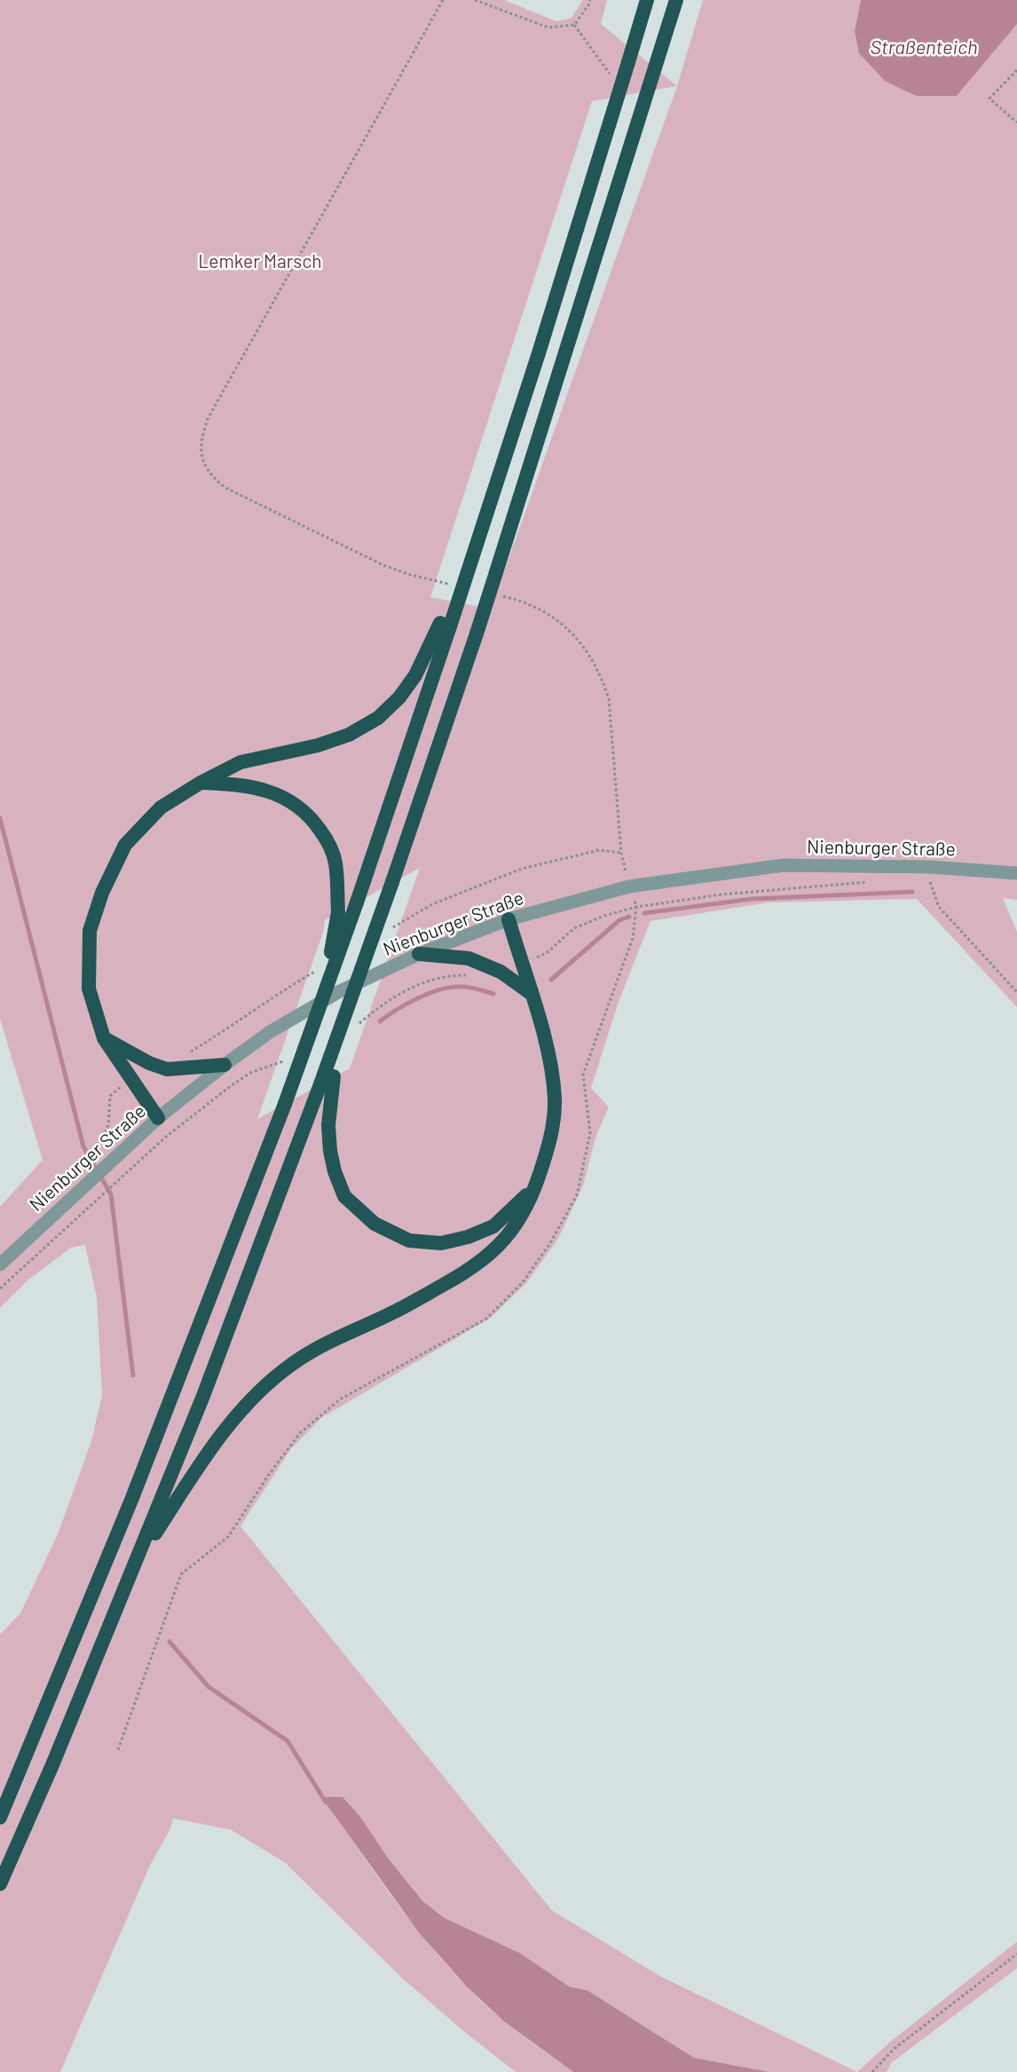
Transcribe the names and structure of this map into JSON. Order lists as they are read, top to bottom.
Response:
{
  "streets": {
    "street": ["Nienburger Straße"]
  },
  "water": ["Straßenteich"],
  "parks": ["Lemker Marsch"]
}
